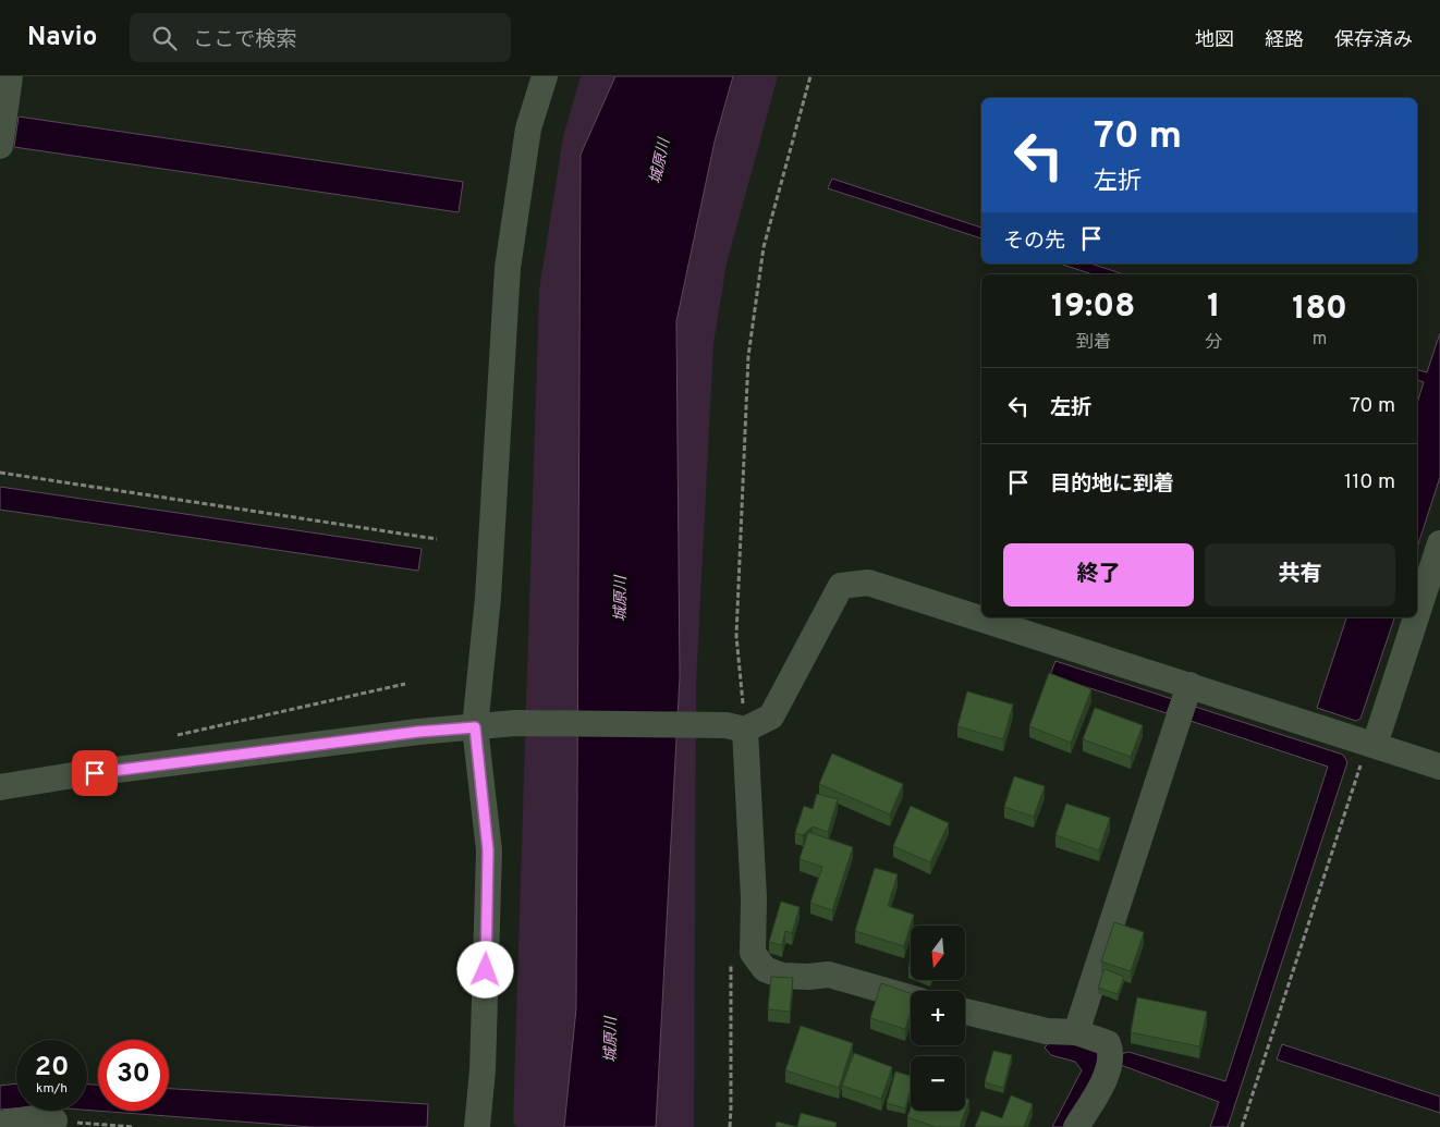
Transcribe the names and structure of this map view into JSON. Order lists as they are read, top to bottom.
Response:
{
  "water": ["城原川"],
  "north": "bottom",
  "page": {
    "header": "Navio",
    "search": "ここで検索",
    "nav": ["地図", "経路", "保存済み"],
    "turn": ["70 m", "左折"],
    "then": "その先",
    "eta": [
      "19:08",
      "到着",
      "1",
      "分",
      "180",
      "m"
    ],
    "list": [
      {
        "name": "左折",
        "value": "70 m"
      },
      {
        "name": "目的地に到着",
        "value": "110 m"
      }
    ],
    "buttons": ["終了", "共有"],
    "map_buttons": ["+", "−"],
    "speed": "20 km/h",
    "limit": "30"
  }
}
